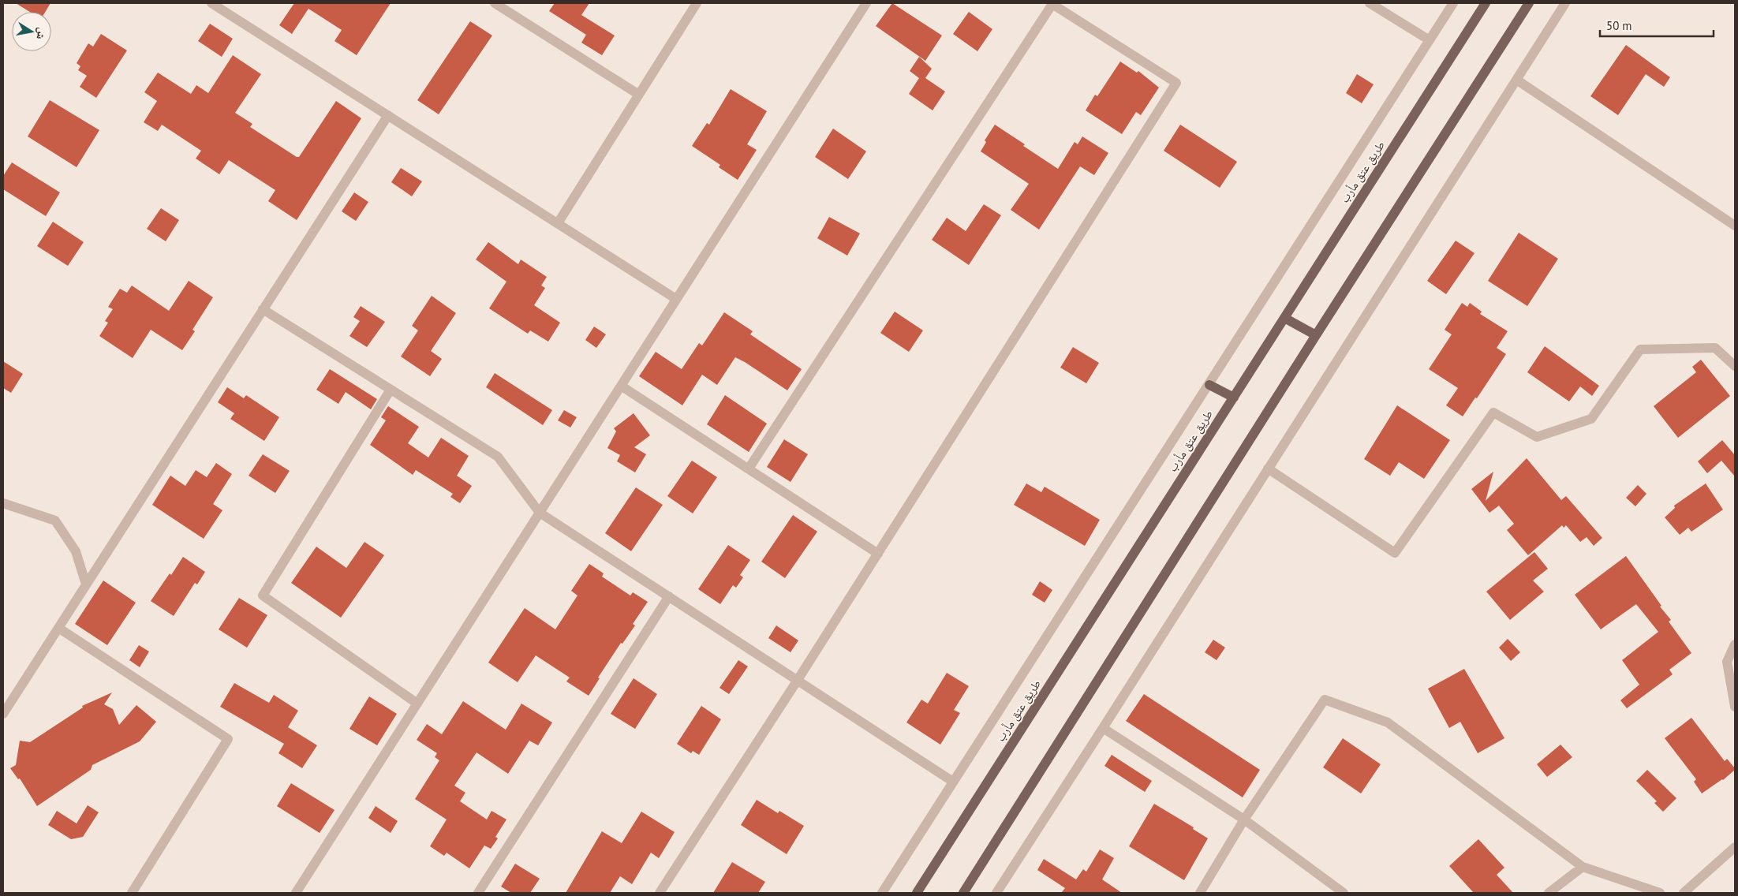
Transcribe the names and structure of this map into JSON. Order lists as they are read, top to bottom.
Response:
{
  "streets": {
    "main road": ["طريق عتق مأرب"]
  },
  "scale_bar": "50 m",
  "north": "right"
}
